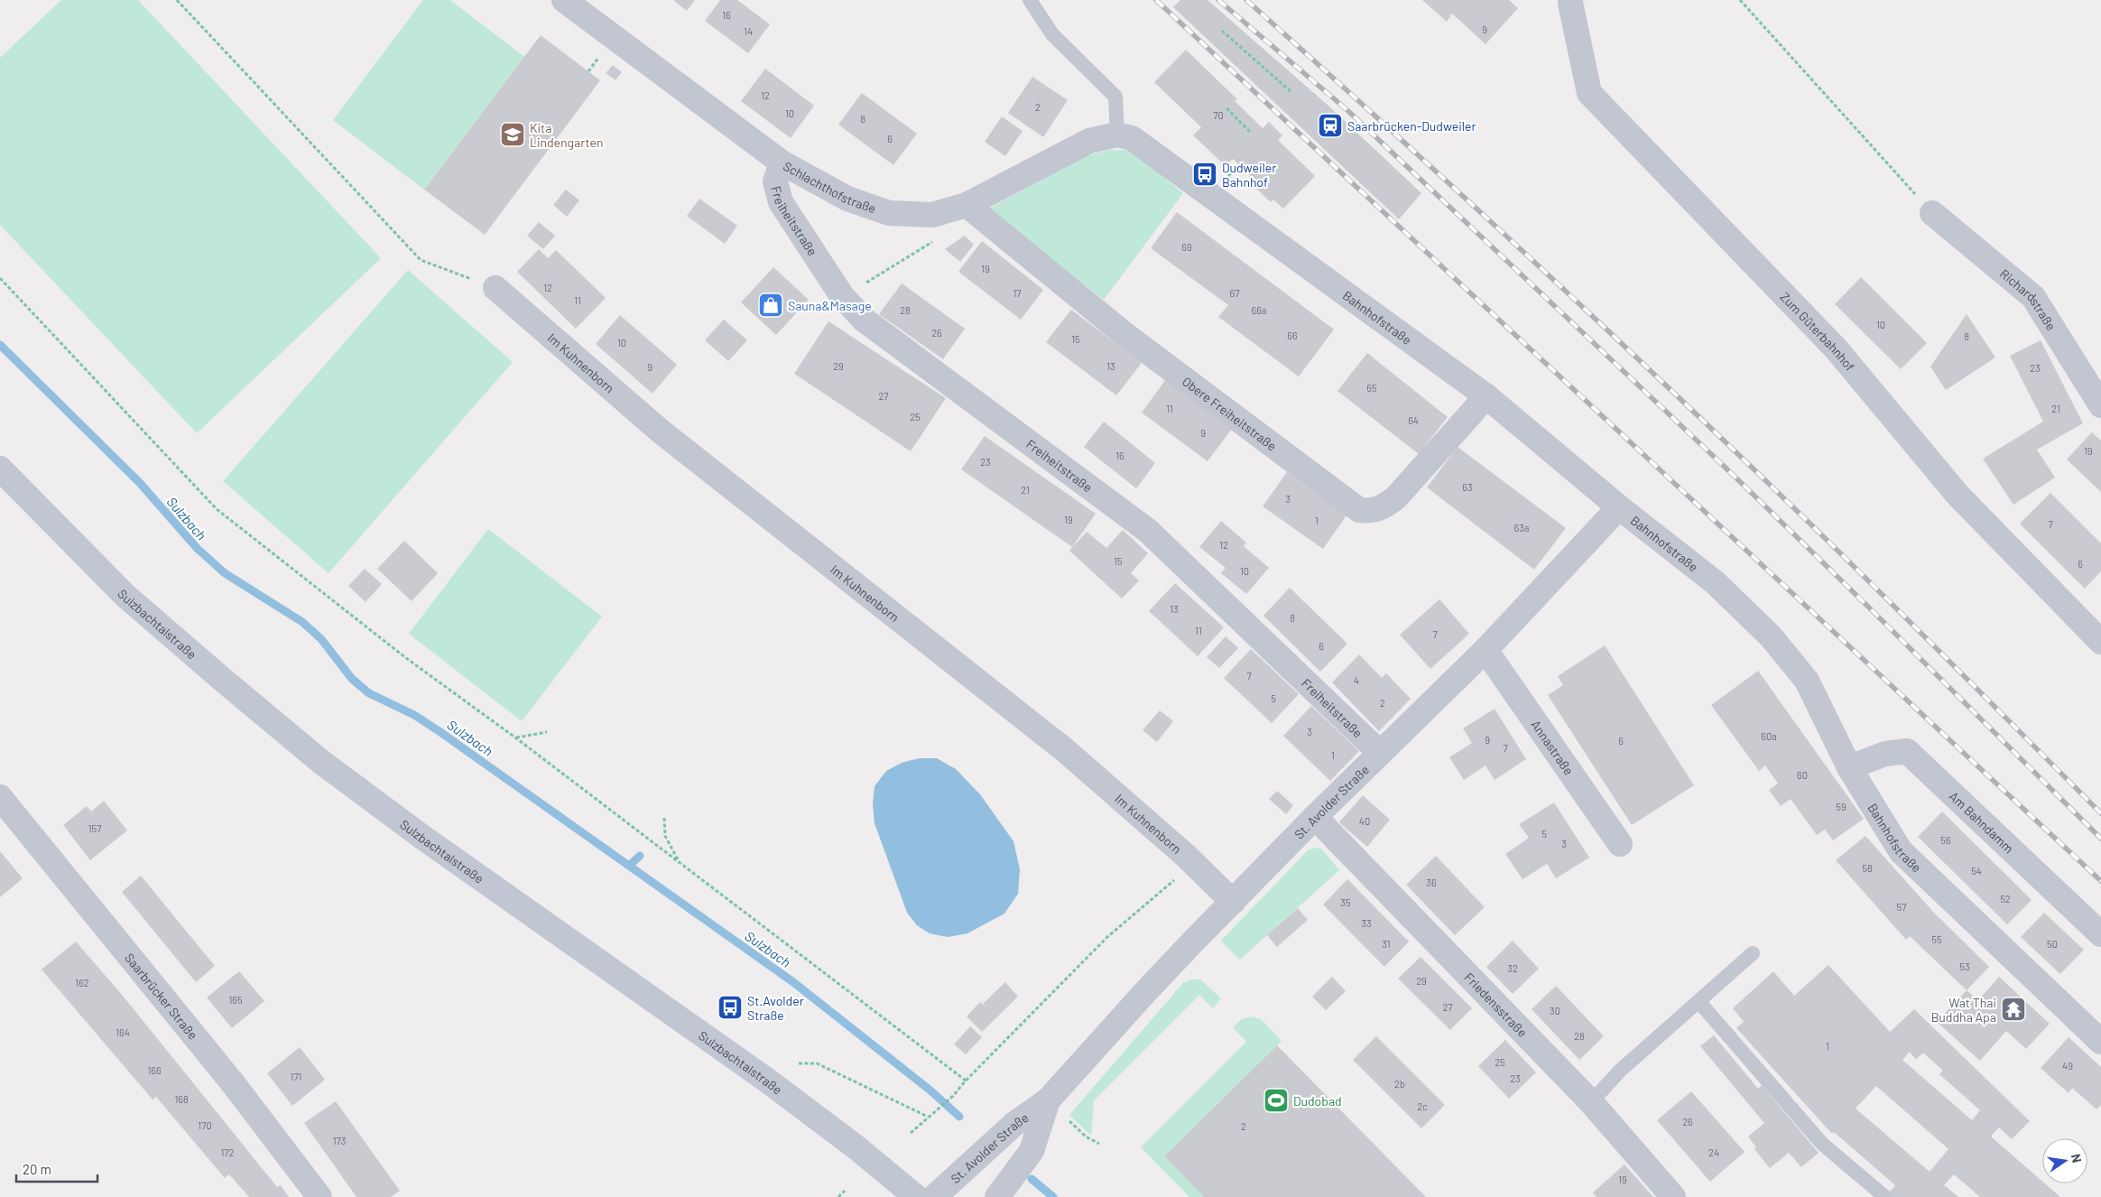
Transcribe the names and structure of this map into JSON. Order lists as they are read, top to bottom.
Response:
{
  "streets": {
    "main road": ["Sulzbachtalstraße"],
    "street": [
      "Schlachthofstraße",
      "Freiheitstraße",
      "Richardstraße",
      "Bahnhofstraße",
      "Zum Güterbahnhof",
      "Im Kuhnenborn",
      "Obere Freiheitstraße",
      "Annastraße",
      "St. Avolder Straße",
      "Am Bahndamm",
      "Saarbrücker Straße",
      "Friedensstraße"
    ]
  },
  "crossings": [
    ["Schlachthofstraße", "Freiheitstraße"],
    ["Schlachthofstraße", "Bahnhofstraße"],
    ["Schlachthofstraße", "Obere Freiheitstraße"],
    ["Freiheitstraße", "St. Avolder Straße"],
    ["Bahnhofstraße", "Obere Freiheitstraße"],
    ["Bahnhofstraße", "St. Avolder Straße"],
    ["Bahnhofstraße", "Am Bahndamm"],
    ["Im Kuhnenborn", "St. Avolder Straße"],
    ["Annastraße", "St. Avolder Straße"],
    ["St. Avolder Straße", "Friedensstraße"]
  ],
  "water": ["Sulzbach"],
  "places": {
    "station": ["Saarbrücken-Dudweiler"],
    "school or university": ["Kita Lindengarten"],
    "bus stop": ["Dudweiler Bahnhof", "St.Avolder Straße"],
    "shop": ["Sauna&Masage"],
    "temple": ["Wat Thai Buddha Apa"],
    "sports": ["Dudobad"]
  },
  "house_numbers": [
    "16",
    "9",
    "14",
    "12",
    "2",
    "10",
    "70",
    "8",
    "6",
    "69",
    "19",
    "12",
    "17",
    "67",
    "11",
    "28",
    "66a",
    "10",
    "26",
    "66",
    "8",
    "15",
    "10",
    "29",
    "13",
    "9",
    "23",
    "65",
    "27",
    "11",
    "21",
    "25",
    "64",
    "9",
    "19",
    "16",
    "23",
    "63",
    "21",
    "3",
    "19",
    "1",
    "7",
    "63a",
    "12",
    "15",
    "6",
    "10",
    "13",
    "8",
    "11",
    "7",
    "6",
    "7",
    "4",
    "5",
    "2",
    "3",
    "60a",
    "9",
    "6",
    "7",
    "1",
    "60",
    "59",
    "40",
    "157",
    "5",
    "56",
    "3",
    "58",
    "54",
    "36",
    "52",
    "35",
    "57",
    "33",
    "55",
    "31",
    "50",
    "53",
    "32",
    "29",
    "162",
    "165",
    "27",
    "30",
    "164",
    "28",
    "1",
    "25",
    "49",
    "166",
    "171",
    "23",
    "2b",
    "168",
    "2c",
    "26",
    "170",
    "2",
    "173",
    "172",
    "24",
    "19"
  ],
  "scale_bar": "20 m",
  "north": "right"
}
